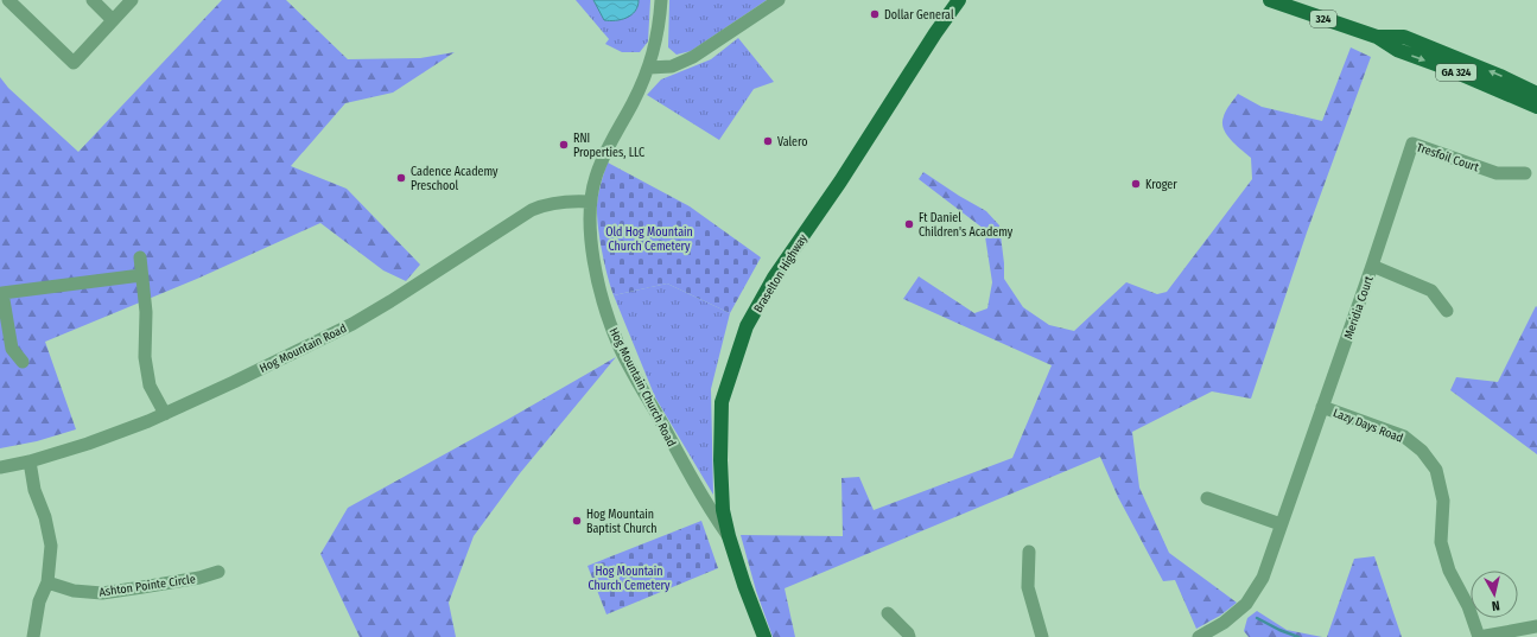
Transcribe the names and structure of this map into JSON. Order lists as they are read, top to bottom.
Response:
{
  "streets": {
    "main road": ["324", "GA 324", "Braselton Highway"],
    "street": [
      "Tresfoil Court",
      "Meridia Court",
      "Hog Mountain Road",
      "Hog Mountain Church Road",
      "Lazy Days Road",
      "Ashton Pointe Circle"
    ]
  },
  "crossings": [
    ["324", "GA 324"],
    ["Tresfoil Court", "Meridia Court"],
    ["Braselton Highway", "Hog Mountain Church Road"],
    ["Meridia Court", "Lazy Days Road"],
    ["Hog Mountain Road", "Hog Mountain Church Road"]
  ],
  "parks": ["Old Hog Mountain Church Cemetery", "Hog Mountain Church Cemetery"],
  "places": [
    "Dollar General",
    "Valero",
    "RNI Properties, LLC",
    "Cadence Academy Preschool",
    "Kroger",
    "Ft Daniel Children's Academy",
    "Hog Mountain Baptist Church"
  ],
  "north": "bottom"
}
